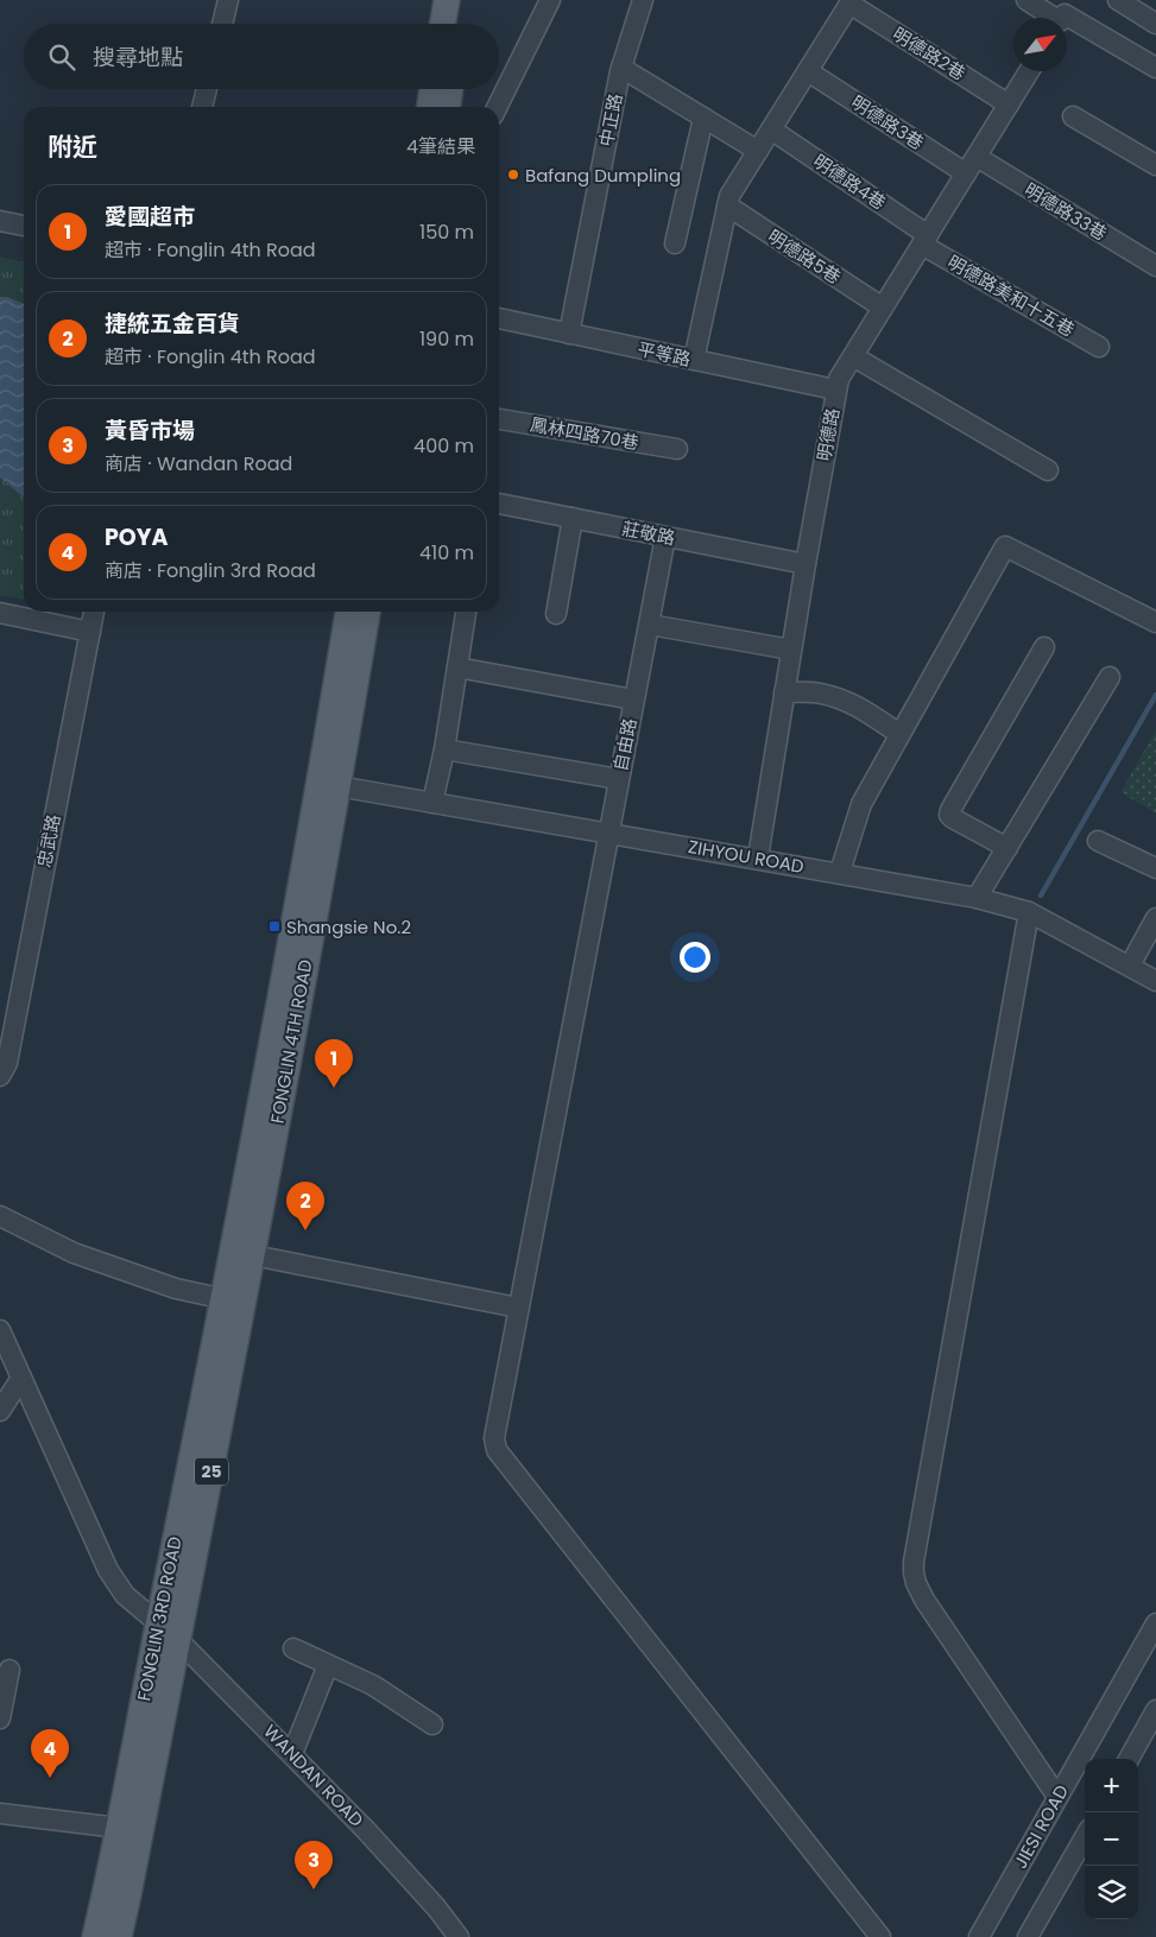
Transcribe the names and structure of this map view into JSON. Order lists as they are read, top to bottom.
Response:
{
  "streets": {
    "main road": ["FONGLIN 4TH ROAD", "25", "FONGLIN 3RD ROAD"],
    "street": [
      "明德路2巷",
      "中正路",
      "明德路3巷",
      "明德路4巷",
      "明德路33巷",
      "明德路5巷",
      "明德路美和十五巷",
      "平等路",
      "鳳林四路70巷",
      "明德路",
      "莊敬路",
      "自由路",
      "忠武路",
      "ZIHYOU ROAD",
      "WANDAN ROAD",
      "JIESI ROAD"
    ]
  },
  "crossings": [
    ["明德路2巷", "明德路"],
    ["中正路", "平等路"],
    ["明德路3巷", "明德路33巷"],
    ["明德路3巷", "明德路"],
    ["明德路4巷", "明德路美和十五巷"],
    ["明德路4巷", "明德路"],
    ["明德路33巷", "明德路"],
    ["明德路5巷", "明德路"],
    ["明德路美和十五巷", "明德路"],
    ["平等路", "明德路"],
    ["明德路", "莊敬路"],
    ["明德路", "ZIHYOU ROAD"],
    ["莊敬路", "自由路"],
    ["ZIHYOU ROAD", "FONGLIN 4TH ROAD"],
    ["FONGLIN 4TH ROAD", "FONGLIN 3RD ROAD"],
    ["FONGLIN 3RD ROAD", "WANDAN ROAD"]
  ],
  "places": {
    "other": ["Bafang Dumpling"],
    "transit": ["Shangsie No.2"]
  },
  "north": "top right",
  "page": {
    "search": "搜尋地點",
    "heading": ["附近", "4筆結果"],
    "list": [
      {
        "mark": "1",
        "name": "愛國超市",
        "note": "超市 · Fonglin 4th Road",
        "value": "150 m"
      },
      {
        "mark": "2",
        "name": "捷統五金百貨",
        "note": "超市 · Fonglin 4th Road",
        "value": "190 m"
      },
      {
        "mark": "3",
        "name": "黃昏市場",
        "note": "商店 · Wandan Road",
        "value": "400 m"
      },
      {
        "mark": "4",
        "name": "POYA",
        "note": "商店 · Fonglin 3rd Road",
        "value": "410 m"
      }
    ],
    "pins": [
      "1",
      "2",
      "4",
      "3"
    ],
    "map_buttons": ["+", "−"]
  }
}
